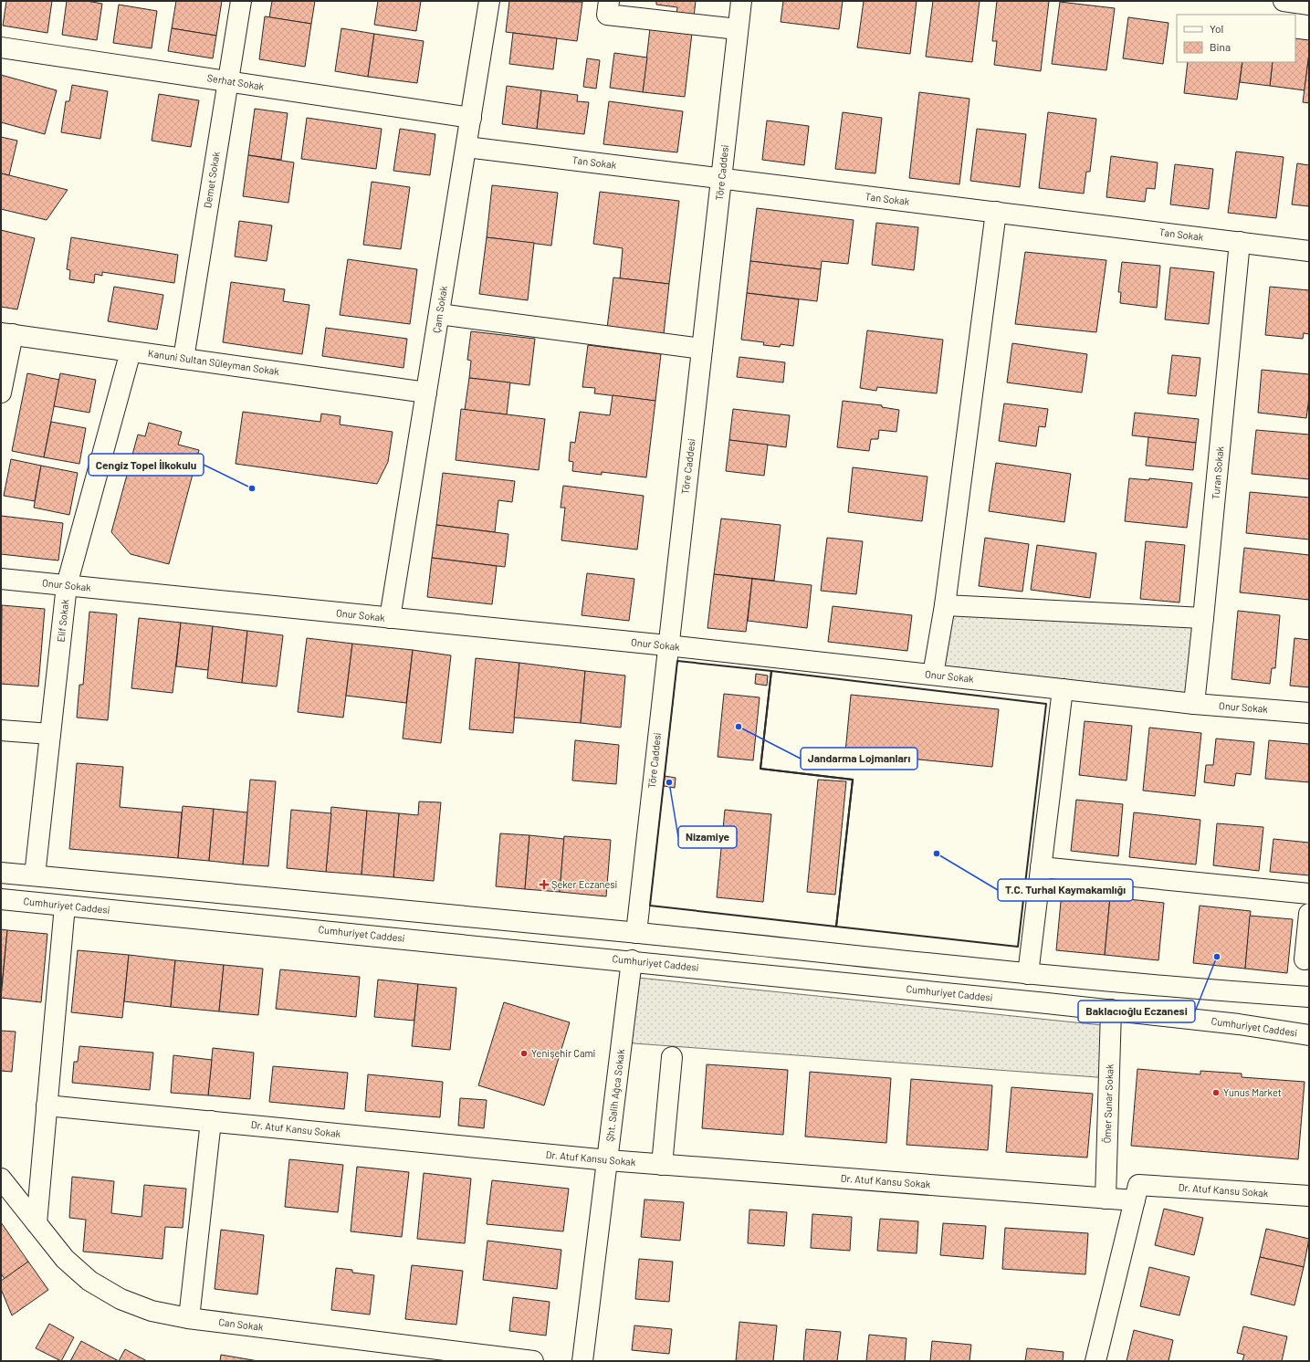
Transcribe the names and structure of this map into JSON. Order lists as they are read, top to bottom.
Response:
{
  "streets": {
    "main road": [
      "Serhat Sokak",
      "Tan Sokak",
      "Töre Caddesi",
      "Demet Sokak",
      "Çam Sokak",
      "Kanuni Sultan Süleyman Sokak",
      "Turan Sokak",
      "Onur Sokak",
      "Elif Sokak",
      "Cumhuriyet Caddesi",
      "Şht. Salih Ağca Sokak",
      "Ömer Sunar Sokak",
      "Dr. Atuf Kansu Sokak",
      "Can Sokak"
    ]
  },
  "crossings": [
    ["Serhat Sokak", "Demet Sokak"],
    ["Serhat Sokak", "Çam Sokak"],
    ["Tan Sokak", "Töre Caddesi"],
    ["Tan Sokak", "Çam Sokak"],
    ["Tan Sokak", "Turan Sokak"],
    ["Töre Caddesi", "Onur Sokak"],
    ["Demet Sokak", "Kanuni Sultan Süleyman Sokak"],
    ["Çam Sokak", "Kanuni Sultan Süleyman Sokak"],
    ["Çam Sokak", "Onur Sokak"],
    ["Kanuni Sultan Süleyman Sokak", "Elif Sokak"],
    ["Turan Sokak", "Onur Sokak"],
    ["Onur Sokak", "Elif Sokak"],
    ["Cumhuriyet Caddesi", "Şht. Salih Ağca Sokak"],
    ["Cumhuriyet Caddesi", "Ömer Sunar Sokak"],
    ["Şht. Salih Ağca Sokak", "Dr. Atuf Kansu Sokak"],
    ["Ömer Sunar Sokak", "Dr. Atuf Kansu Sokak"]
  ],
  "places": {
    "other": [
      "Cengiz Topel İlkokulu",
      "Jandarma Lojmanları",
      "Nizamiye",
      "T.C. Turhal Kaymakamlığı",
      "Baklacıoğlu Eczanesi",
      "Yenişehir Cami",
      "Yunus Market"
    ],
    "health": ["Şeker Eczanesi"]
  },
  "legend": ["Yol", "Bina"]
}
